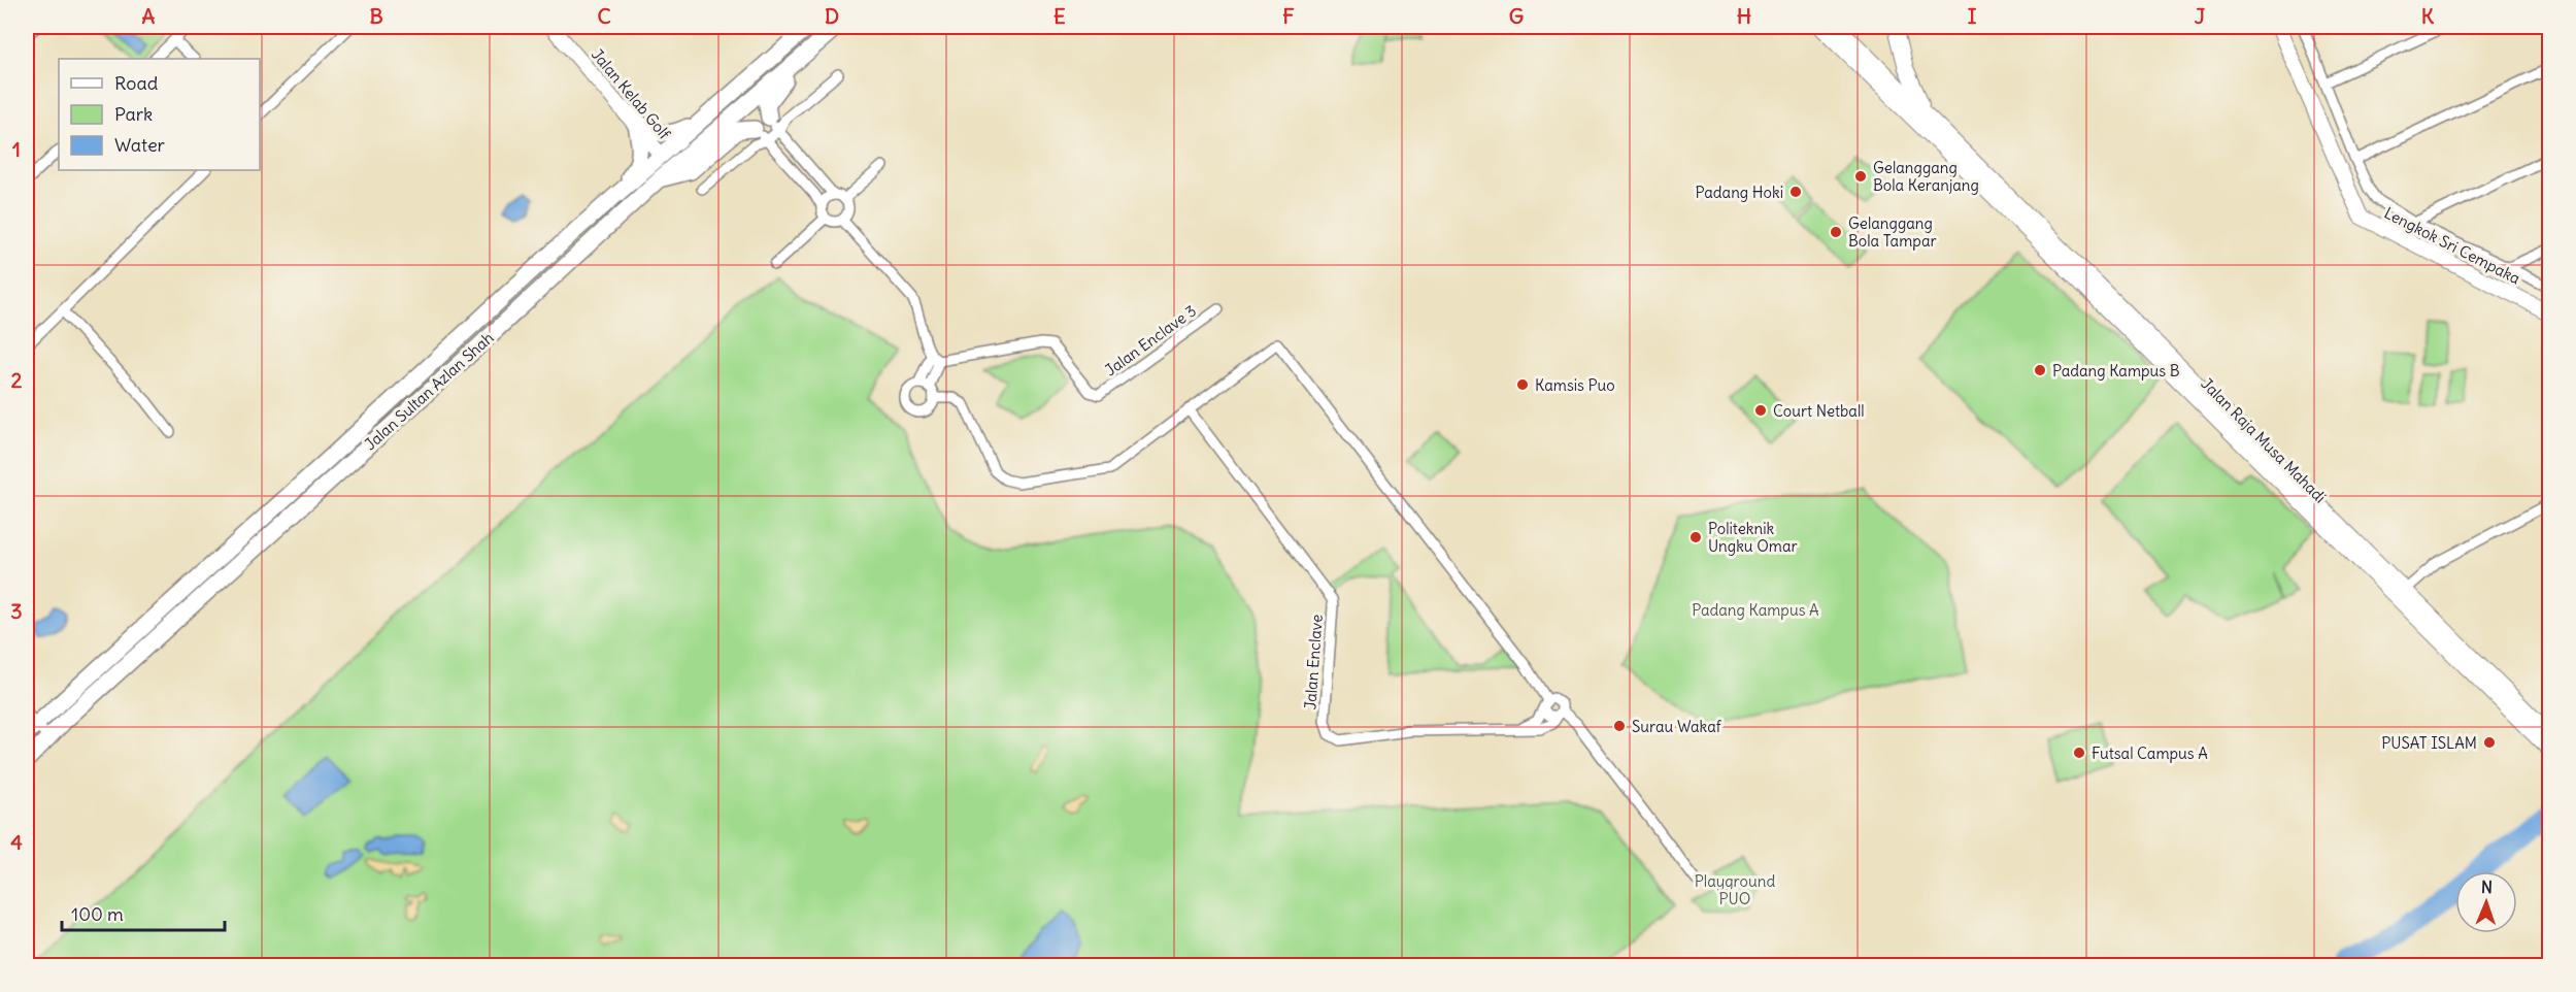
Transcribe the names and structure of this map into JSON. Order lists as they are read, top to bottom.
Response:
{
  "streets": {
    "main road": [
      "Jalan Kelab Golf",
      "Lengkok Sri Cempaka",
      "Jalan Sultan Azlan Shah",
      "Jalan Raja Musa Mahadi"
    ],
    "street": ["Jalan Enclave 3", "Jalan Enclave"]
  },
  "crossings": [
    ["Jalan Kelab Golf", "Jalan Sultan Azlan Shah"]
  ],
  "parks": ["Padang Kampus A", "Playground PUO"],
  "places": [
    "Gelanggang Bola Keranjang",
    "Padang Hoki",
    "Gelanggang Bola Tampar",
    "Padang Kampus B",
    "Kamsis Puo",
    "Court Netball",
    "Politeknik Ungku Omar",
    "Surau Wakaf",
    "PUSAT ISLAM",
    "Futsal Campus A"
  ],
  "legend": ["Road", "Park", "Water"],
  "scale_bar": "100 m",
  "north": "top",
  "grid": {
    "columns": [
      "A",
      "B",
      "C",
      "D",
      "E",
      "F",
      "G",
      "H",
      "I",
      "J",
      "K"
    ],
    "rows": [
      "1",
      "2",
      "3",
      "4"
    ]
  }
}
